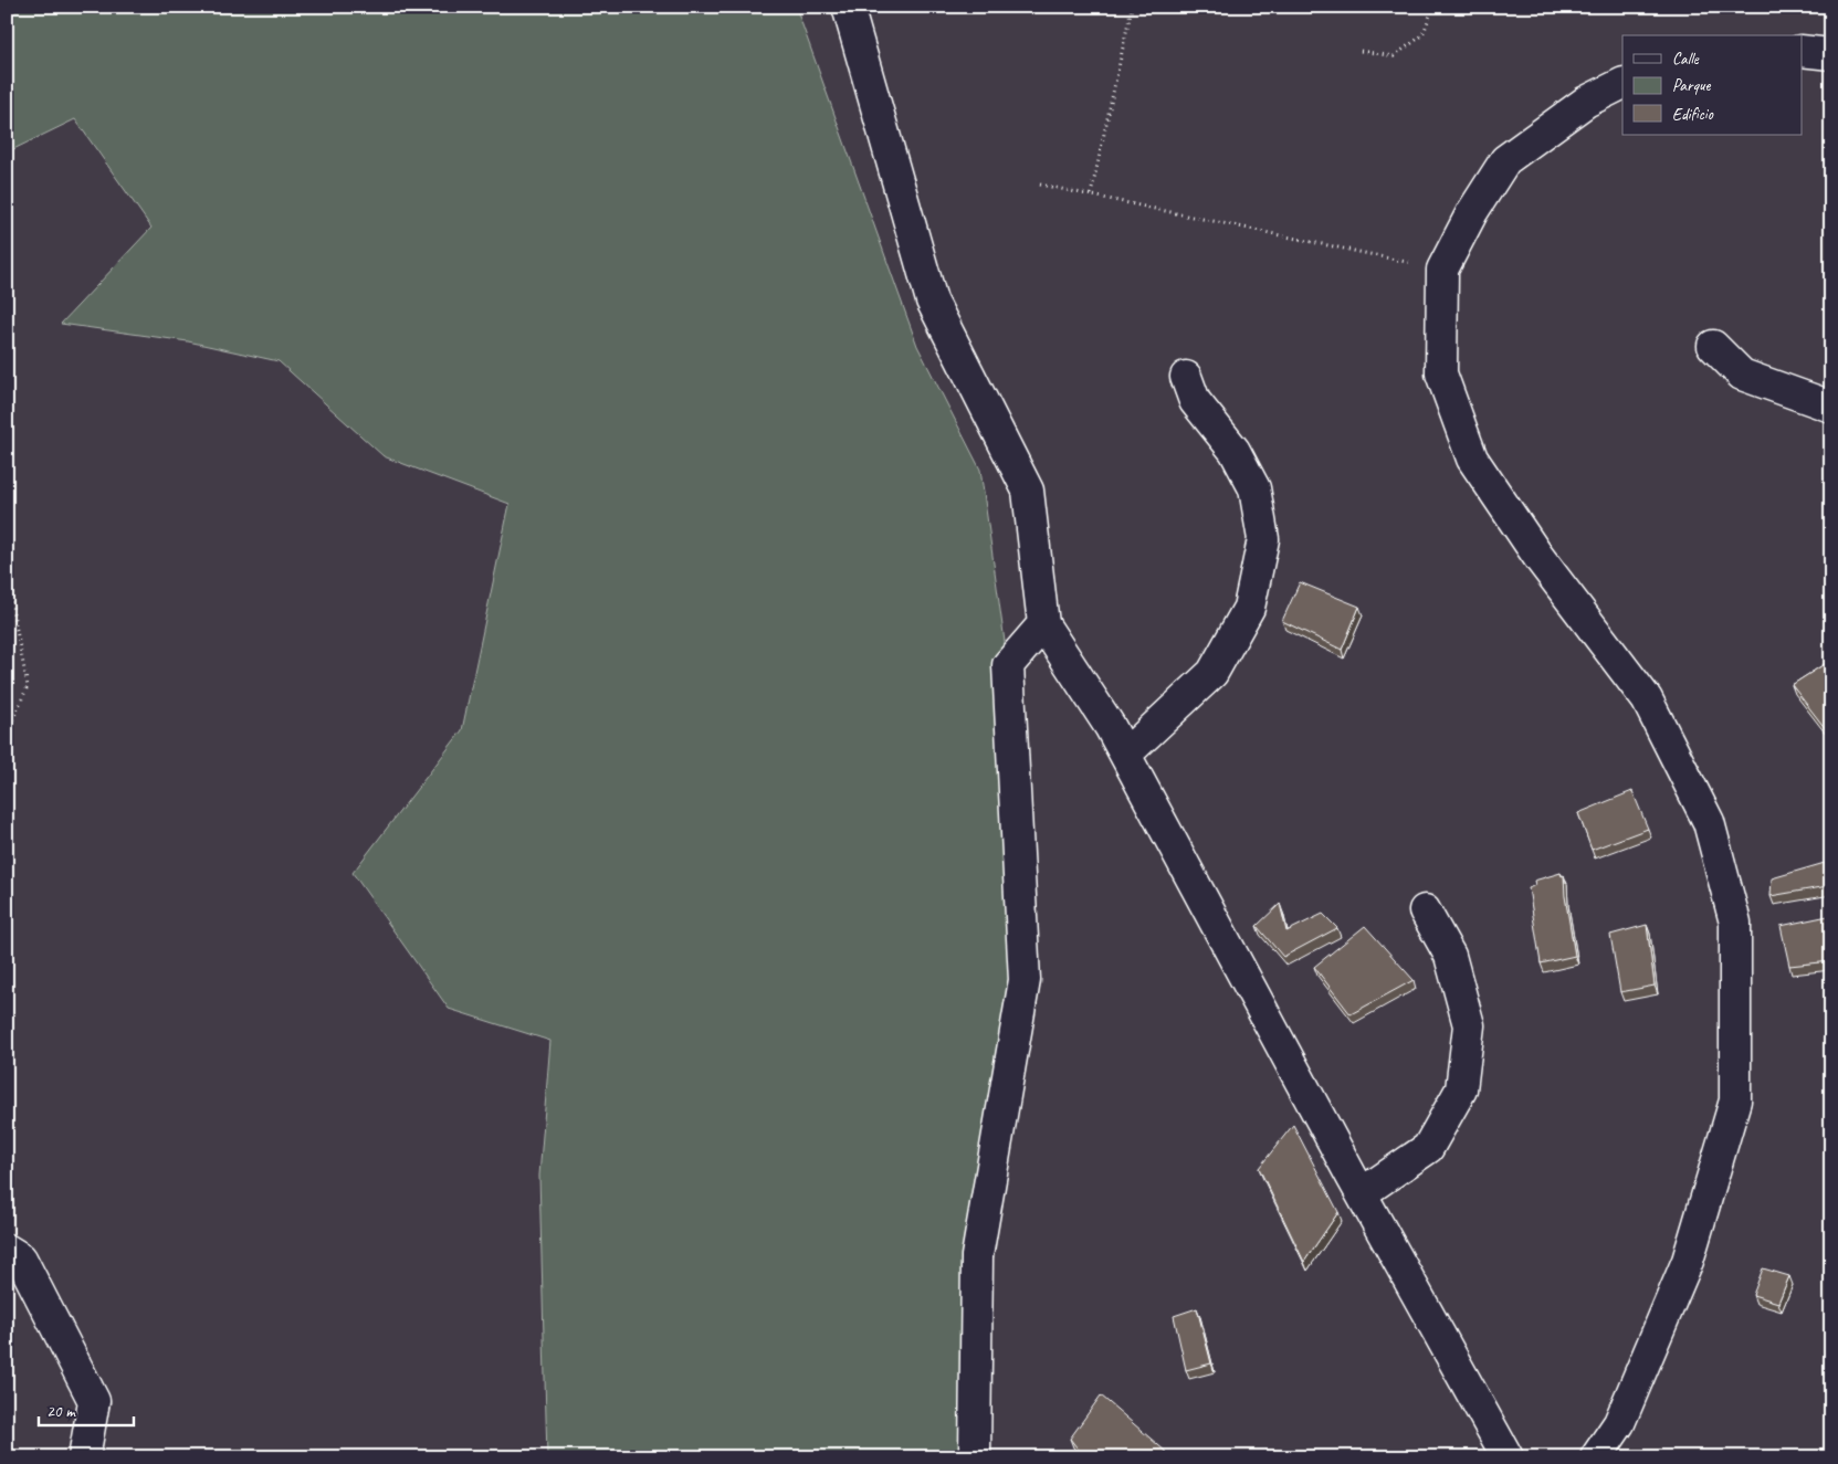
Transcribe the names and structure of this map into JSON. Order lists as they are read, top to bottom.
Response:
{
  "legend": ["Calle", "Parque", "Edificio"],
  "scale_bar": "20 m"
}
